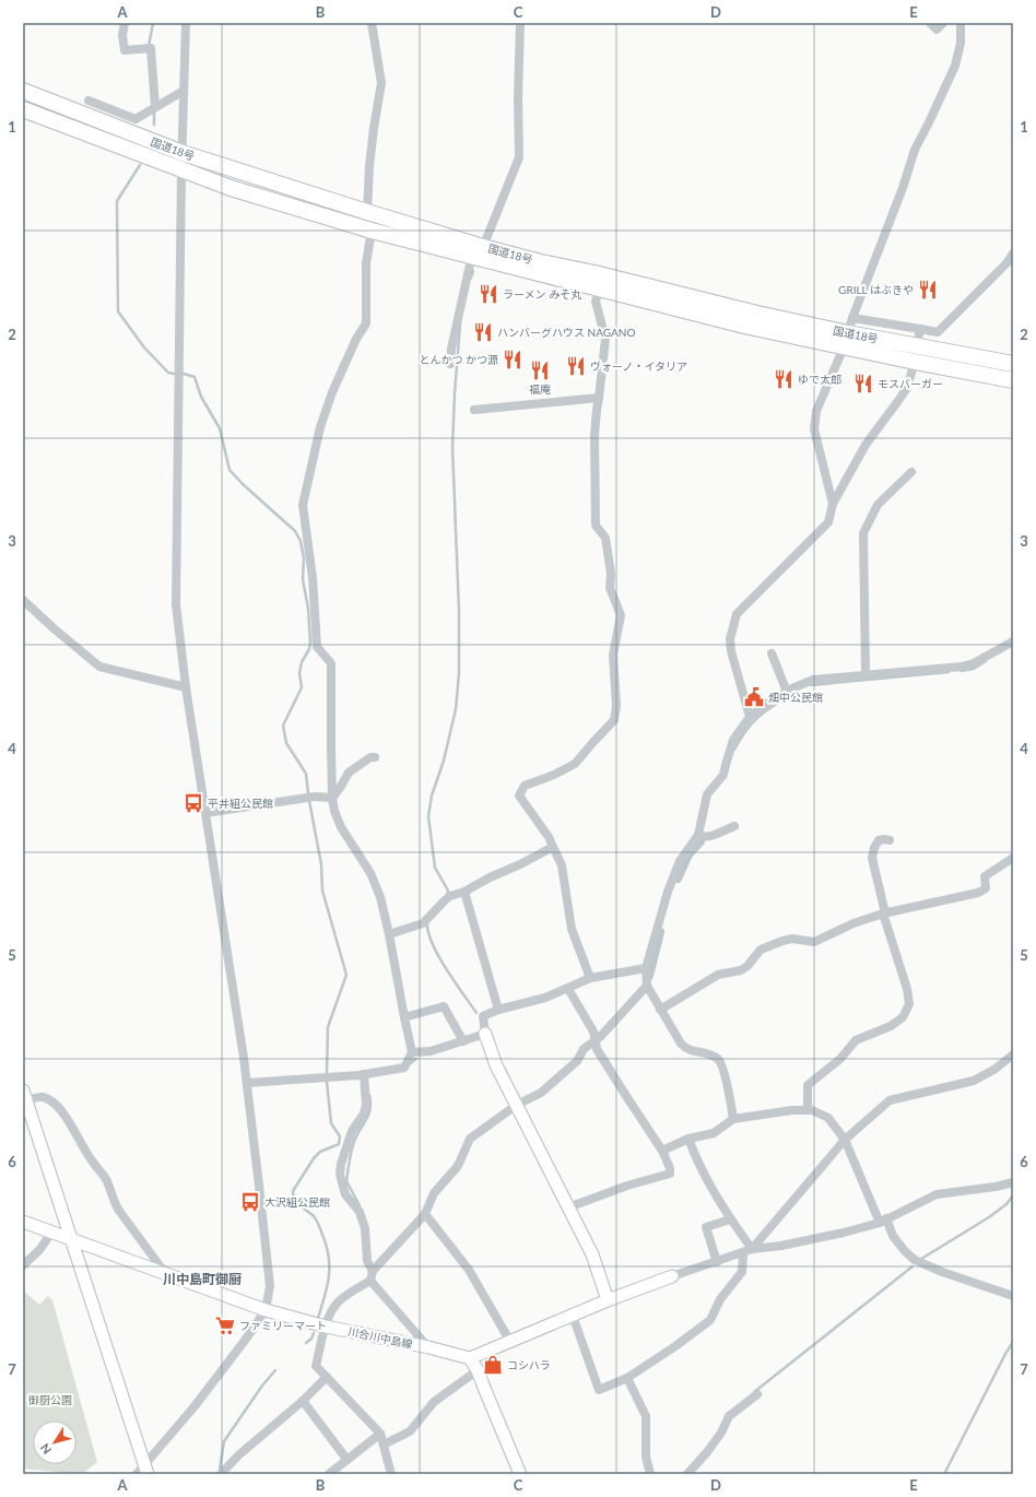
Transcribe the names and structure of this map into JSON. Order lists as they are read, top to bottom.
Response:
{
  "streets": {
    "highway": ["国道18号"],
    "street": ["川合川中島線"]
  },
  "districts": ["川中島町御厨"],
  "parks": ["御厨公園"],
  "places": {
    "restaurant": [
      "GRILL はぶきや",
      "ラーメン みそ丸",
      "ハンバーグハウス NAGANO",
      "とんかつ かつ源",
      "ヴォーノ・イタリア",
      "福庵",
      "ゆで太郎",
      "モスバーガー"
    ],
    "public building": ["畑中公民館"],
    "bus stop": ["平井組公民館", "大沢組公民館"],
    "supermarket": ["ファミリーマート"],
    "shop": ["コシハラ"]
  },
  "north": "bottom left",
  "grid": {
    "columns": [
      "A",
      "B",
      "C",
      "D",
      "E"
    ],
    "rows": [
      "1",
      "2",
      "3",
      "4",
      "5",
      "6",
      "7"
    ]
  }
}
